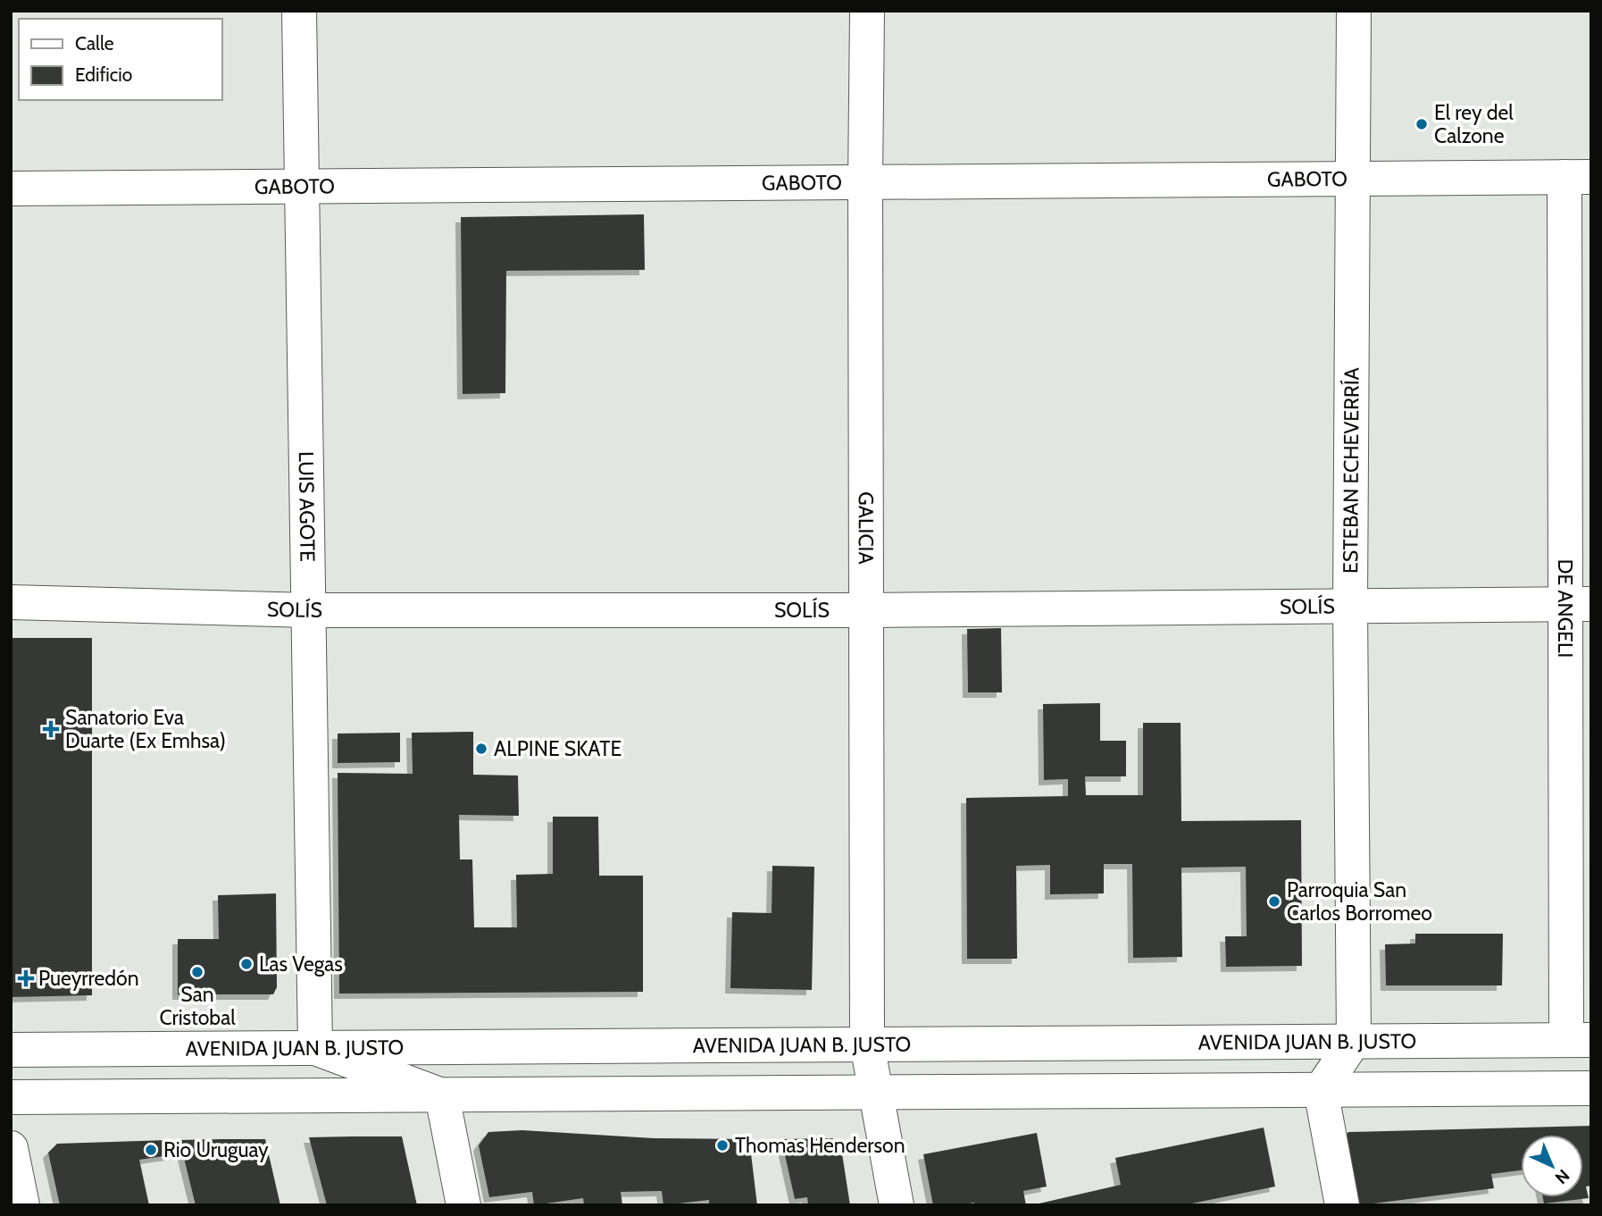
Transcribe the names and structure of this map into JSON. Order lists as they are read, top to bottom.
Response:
{
  "streets": {
    "street": [
      "GABOTO",
      "ESTEBAN ECHEVERRÍA",
      "LUIS AGOTE",
      "GALICIA",
      "SOLÍS",
      "DE ANGELI",
      "AVENIDA JUAN B. JUSTO"
    ]
  },
  "crossings": [
    ["GABOTO", "ESTEBAN ECHEVERRÍA"],
    ["GABOTO", "LUIS AGOTE"],
    ["GABOTO", "GALICIA"],
    ["GABOTO", "DE ANGELI"],
    ["ESTEBAN ECHEVERRÍA", "SOLÍS"],
    ["ESTEBAN ECHEVERRÍA", "AVENIDA JUAN B. JUSTO"],
    ["LUIS AGOTE", "SOLÍS"],
    ["LUIS AGOTE", "AVENIDA JUAN B. JUSTO"],
    ["GALICIA", "SOLÍS"],
    ["GALICIA", "AVENIDA JUAN B. JUSTO"],
    ["SOLÍS", "DE ANGELI"],
    ["DE ANGELI", "AVENIDA JUAN B. JUSTO"]
  ],
  "places": {
    "other": [
      "El rey del Calzone",
      "ALPINE SKATE",
      "Parroquia San Carlos Borromeo",
      "Las Vegas",
      "San Cristobal",
      "Thomas Henderson",
      "Rio Uruguay"
    ],
    "health": ["Sanatorio Eva Duarte (Ex Emhsa)", "Pueyrredón"]
  },
  "legend": ["Calle", "Edificio"],
  "north": "bottom right"
}
